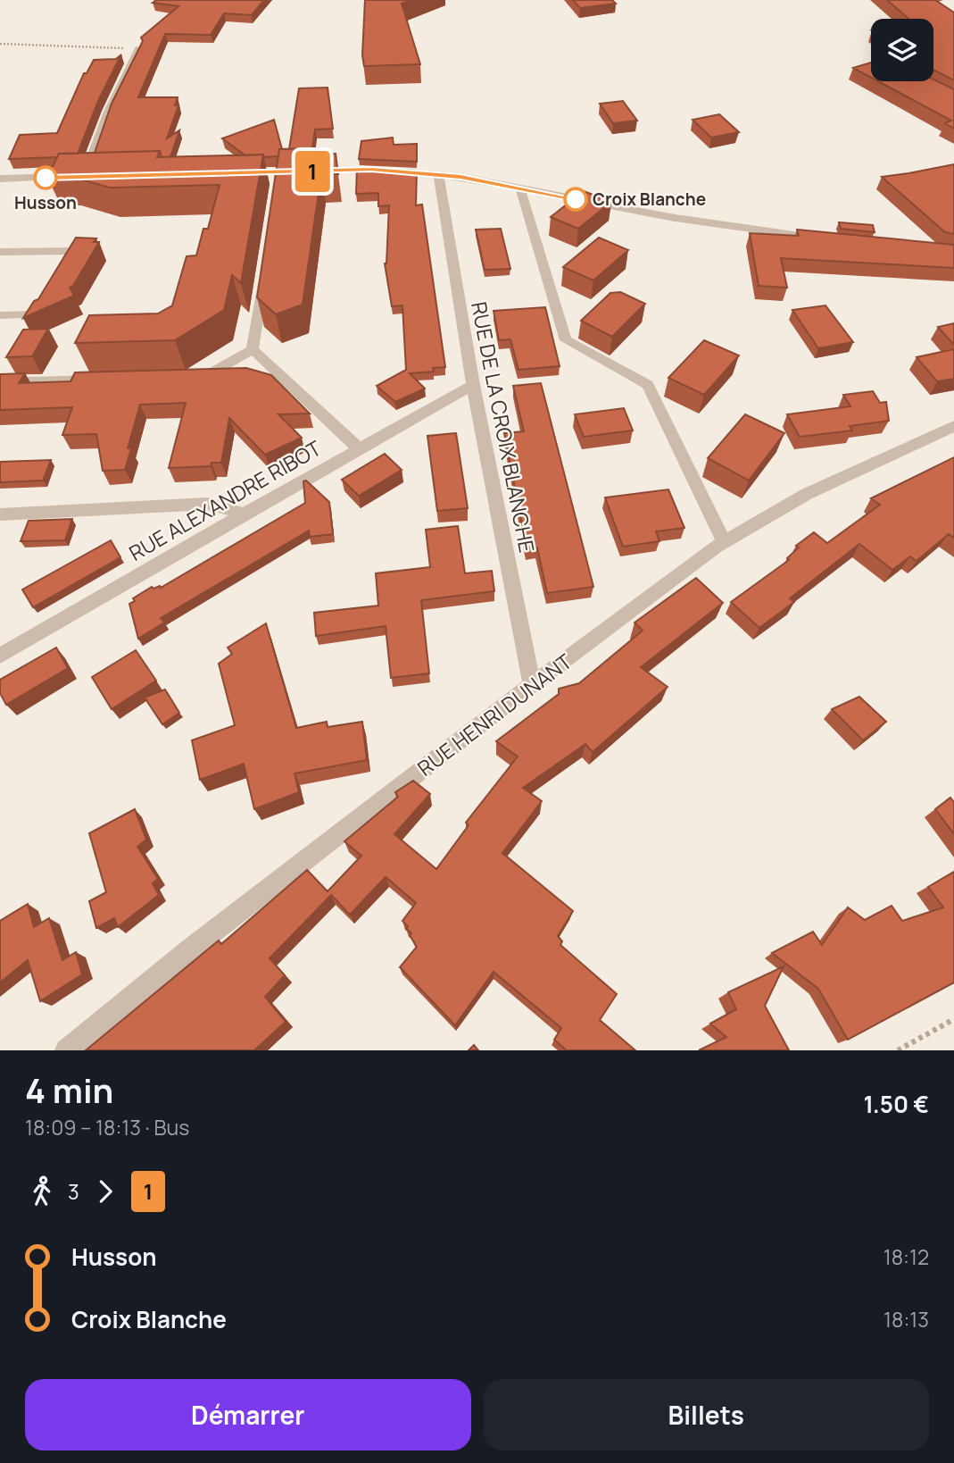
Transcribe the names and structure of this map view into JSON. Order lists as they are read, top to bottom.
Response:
{
  "streets": {
    "street": ["RUE DE LA CROIX BLANCHE", "RUE ALEXANDRE RIBOT", "RUE HENRI DUNANT"]
  },
  "crossings": [
    ["RUE DE LA CROIX BLANCHE", "RUE ALEXANDRE RIBOT"],
    ["RUE DE LA CROIX BLANCHE", "RUE HENRI DUNANT"]
  ],
  "places": ["Husson", "Croix Blanche"],
  "lines": ["bus line 1"],
  "page": {
    "on_map": "1",
    "heading": ["4 min", "18:09 – 18:13 · Bus", "1.50 €"],
    "legs": ["3", "1"],
    "list": [
      {
        "name": "Husson",
        "value": "18:12"
      },
      {
        "name": "Croix Blanche",
        "value": "18:13"
      }
    ],
    "buttons": ["Démarrer", "Billets"]
  }
}
